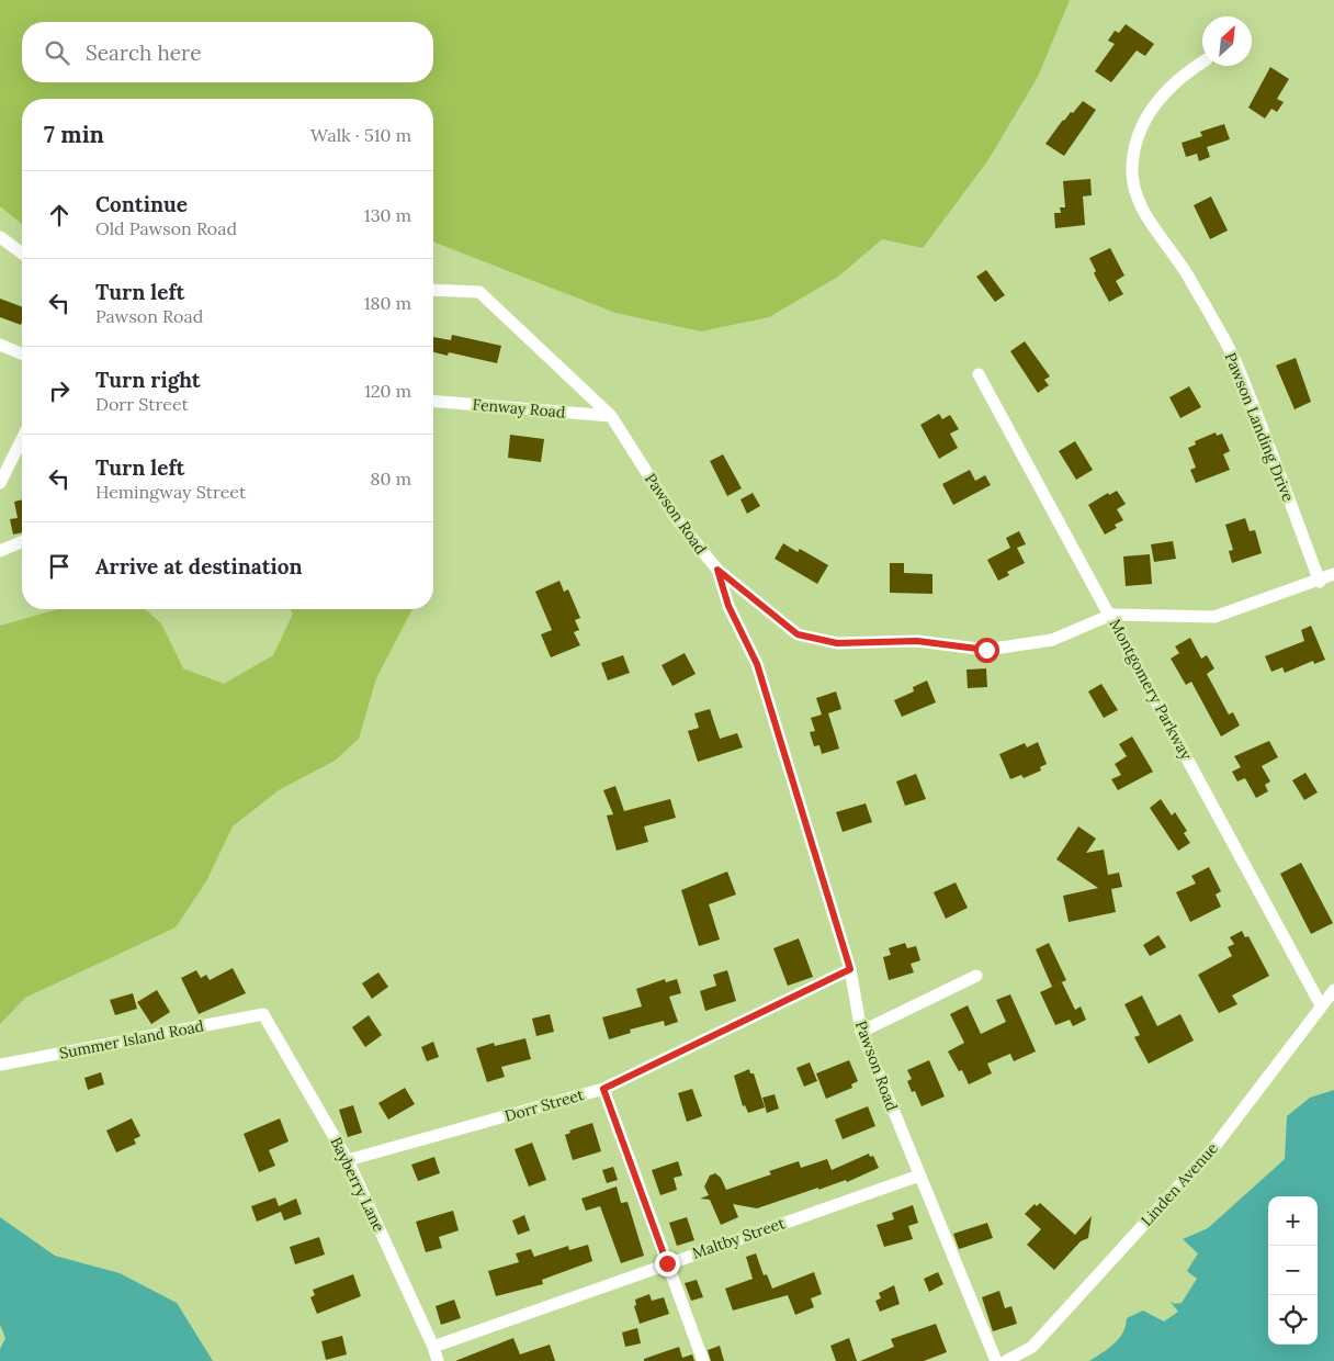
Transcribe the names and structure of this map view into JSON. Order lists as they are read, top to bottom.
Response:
{
  "streets": {
    "street": [
      "Fenway Road",
      "Pawson Landing Drive",
      "Pawson Road",
      "Montgomery Parkway",
      "Summer Island Road",
      "Dorr Street",
      "Bayberry Lane",
      "Linden Avenue",
      "Maltby Street"
    ]
  },
  "crossings": [
    ["Fenway Road", "Pawson Road"],
    ["Pawson Road", "Dorr Street"],
    ["Pawson Road", "Maltby Street"],
    ["Montgomery Parkway", "Linden Avenue"],
    ["Summer Island Road", "Bayberry Lane"],
    ["Dorr Street", "Bayberry Lane"],
    ["Bayberry Lane", "Maltby Street"]
  ],
  "north": "top right",
  "page": {
    "search": "Search here",
    "heading": ["7 min", "Walk · 510 m"],
    "list": [
      ["Continue", "Old Pawson Road", "130 m"],
      ["Turn left", "Pawson Road", "180 m"],
      ["Turn right", "Dorr Street", "120 m"],
      ["Turn left", "Hemingway Street", "80 m"],
      "Arrive at destination"
    ],
    "map_buttons": ["+", "−"]
  }
}
